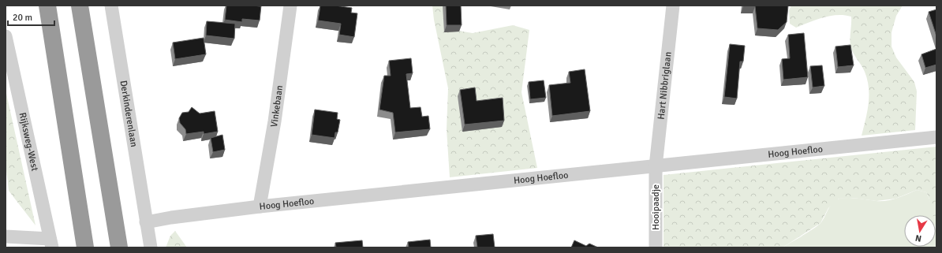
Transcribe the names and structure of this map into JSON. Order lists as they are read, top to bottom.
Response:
{
  "streets": {
    "street": [
      "Hart Nibbriglaan",
      "Vinkebaan",
      "Derkinderenlaan",
      "Rijksweg-West",
      "Hoog Hoefloo",
      "Hooipaadje"
    ]
  },
  "crossings": [
    ["Hart Nibbriglaan", "Hoog Hoefloo"],
    ["Hart Nibbriglaan", "Hooipaadje"],
    ["Vinkebaan", "Hoog Hoefloo"],
    ["Derkinderenlaan", "Hoog Hoefloo"],
    ["Hoog Hoefloo", "Hooipaadje"]
  ],
  "scale_bar": "20 m",
  "north": "bottom"
}
